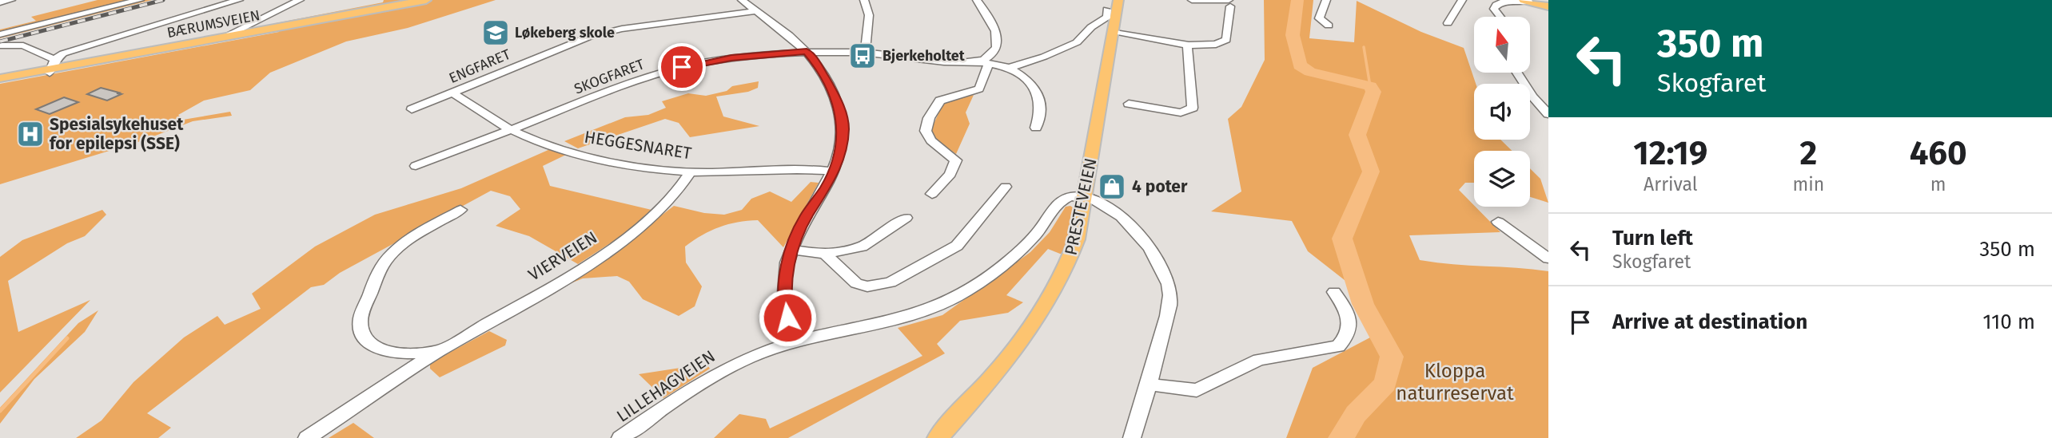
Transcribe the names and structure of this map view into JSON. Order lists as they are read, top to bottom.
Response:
{
  "streets": {
    "main road": ["BÆRUMSVEIEN", "PRESTEVEIEN"],
    "street": [
      "ENGFARET",
      "SKOGFARET",
      "HEGGESNARET",
      "VIERVEIEN",
      "LILLEHAGVEIEN"
    ]
  },
  "crossings": [
    ["ENGFARET", "HEGGESNARET"],
    ["SKOGFARET", "HEGGESNARET"],
    ["HEGGESNARET", "VIERVEIEN"],
    ["PRESTEVEIEN", "LILLEHAGVEIEN"]
  ],
  "parks": ["Kloppa naturreservat"],
  "places": {
    "school or university": ["Løkeberg skole"],
    "bus stop": ["Bjerkeholtet"],
    "hospital": ["Spesialsykehuset for epilepsi (SSE)"],
    "shop": ["4 poter"]
  },
  "north": "top",
  "page": {
    "turn": ["350 m", "Skogfaret"],
    "eta": [
      "12:19",
      "Arrival",
      "2",
      "min",
      "460",
      "m"
    ],
    "list": [
      {
        "name": "Turn left",
        "note": "Skogfaret",
        "value": "350 m"
      },
      {
        "name": "Arrive at destination",
        "value": "110 m"
      }
    ]
  }
}
